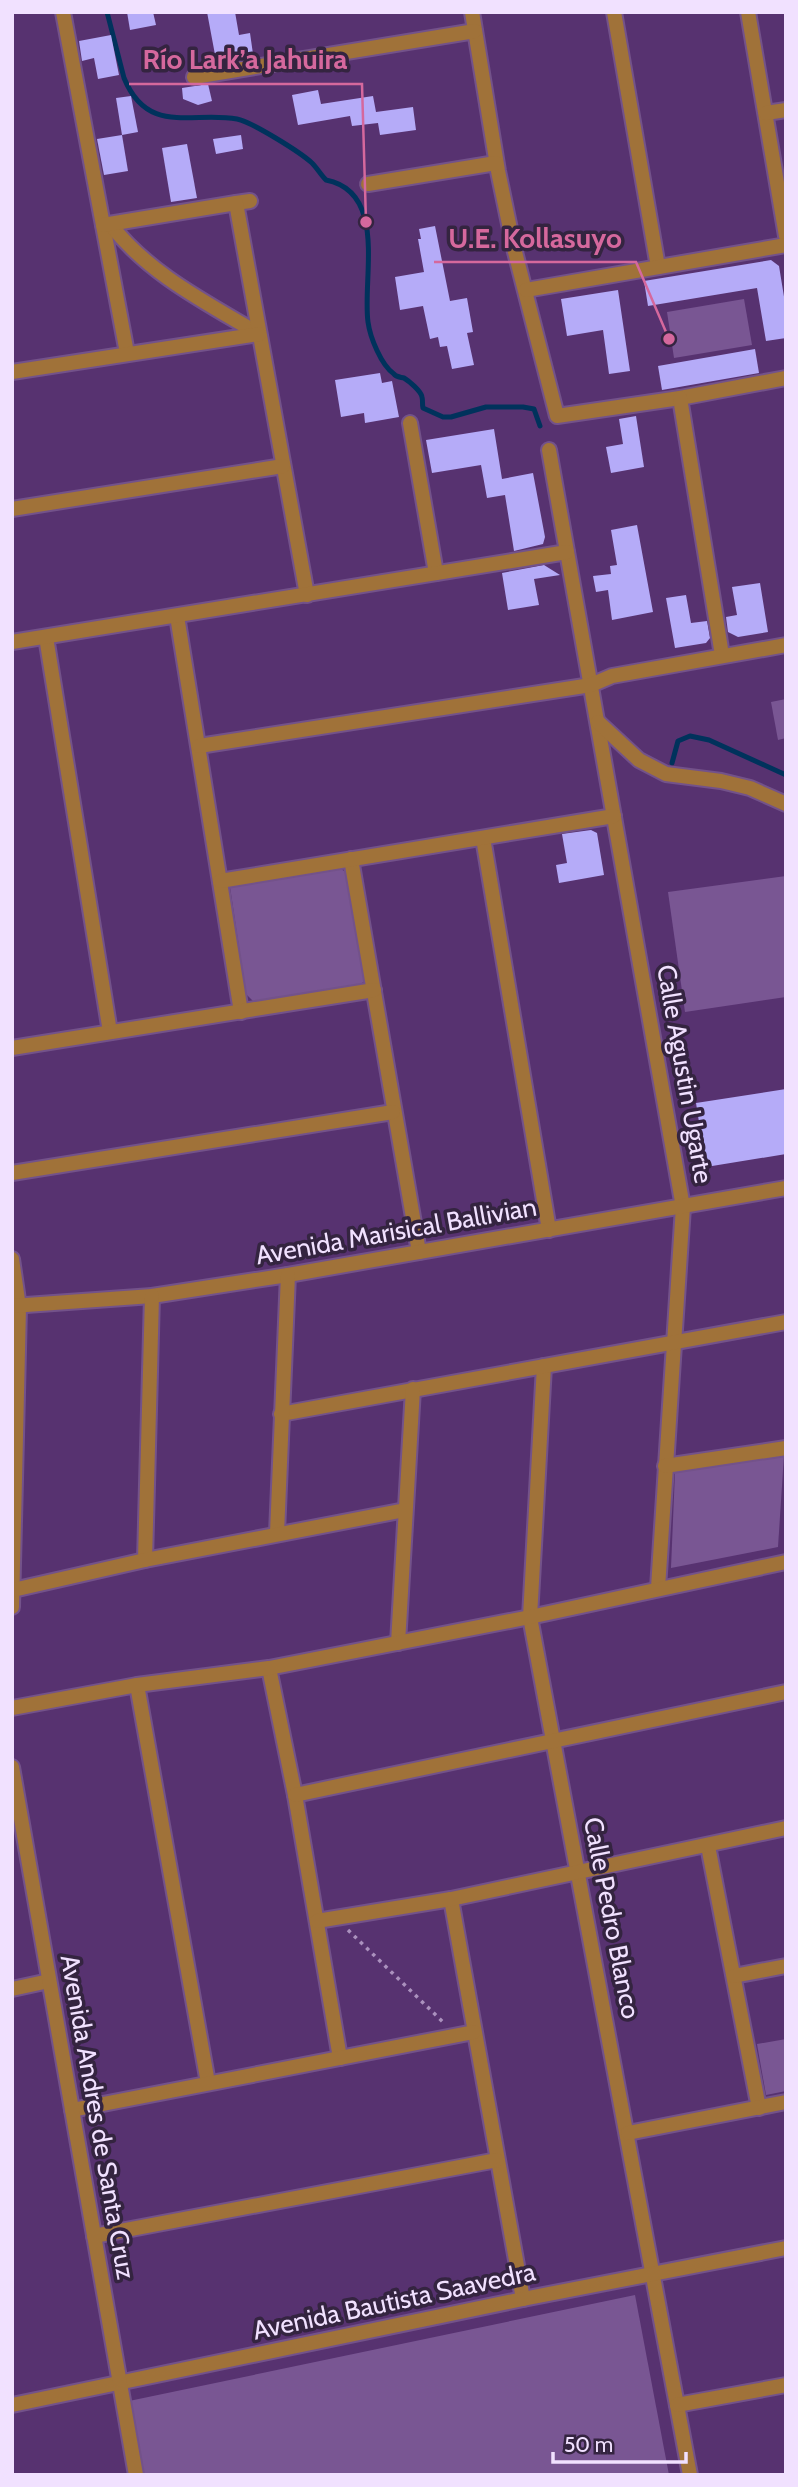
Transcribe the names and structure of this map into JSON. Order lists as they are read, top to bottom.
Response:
{
  "streets": {
    "street": [
      "Calle Agustin Ugarte",
      "Avenida Marisical Ballivian",
      "Calle Pedro Blanco",
      "Avenida Andres de Santa Cruz",
      "Avenida Bautista Saavedra"
    ]
  },
  "crossings": [
    ["Calle Agustin Ugarte", "Avenida Marisical Ballivian"],
    ["Calle Pedro Blanco", "Avenida Bautista Saavedra"],
    ["Avenida Andres de Santa Cruz", "Avenida Bautista Saavedra"]
  ],
  "places": ["Río Lark’a Jahuira", "U.E. Kollasuyo"],
  "scale_bar": "50 m"
}
